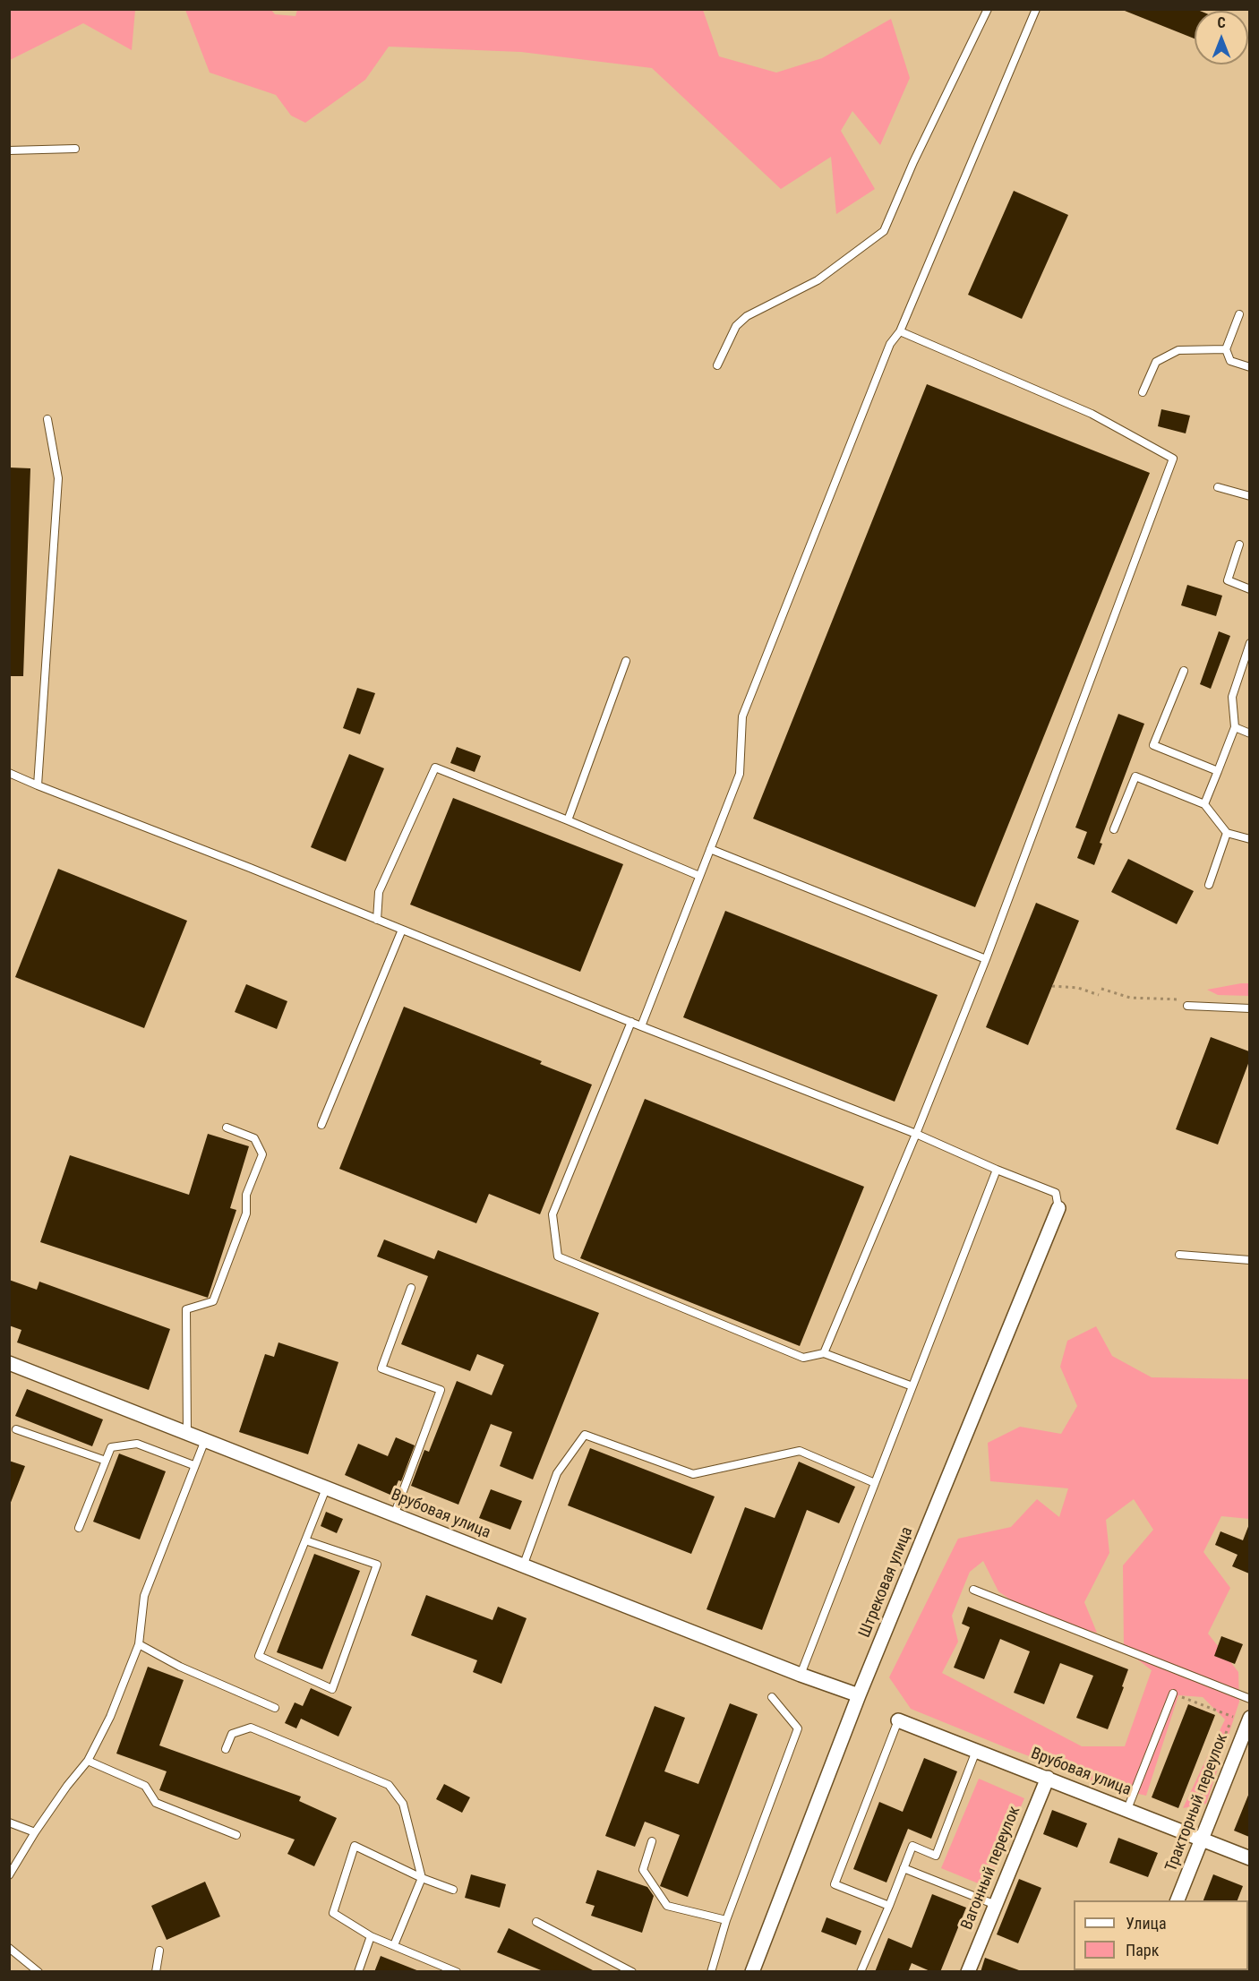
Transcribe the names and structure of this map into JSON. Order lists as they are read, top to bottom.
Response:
{
  "streets": {
    "street": [
      "Врубовая улица",
      "Штрековая улица",
      "Тракторный переулок",
      "Вагонный переулок"
    ]
  },
  "crossings": [
    ["Врубовая улица", "Штрековая улица"],
    ["Врубовая улица", "Тракторный переулок"],
    ["Врубовая улица", "Вагонный переулок"]
  ],
  "legend": ["Улица", "Парк"],
  "north": "top"
}
